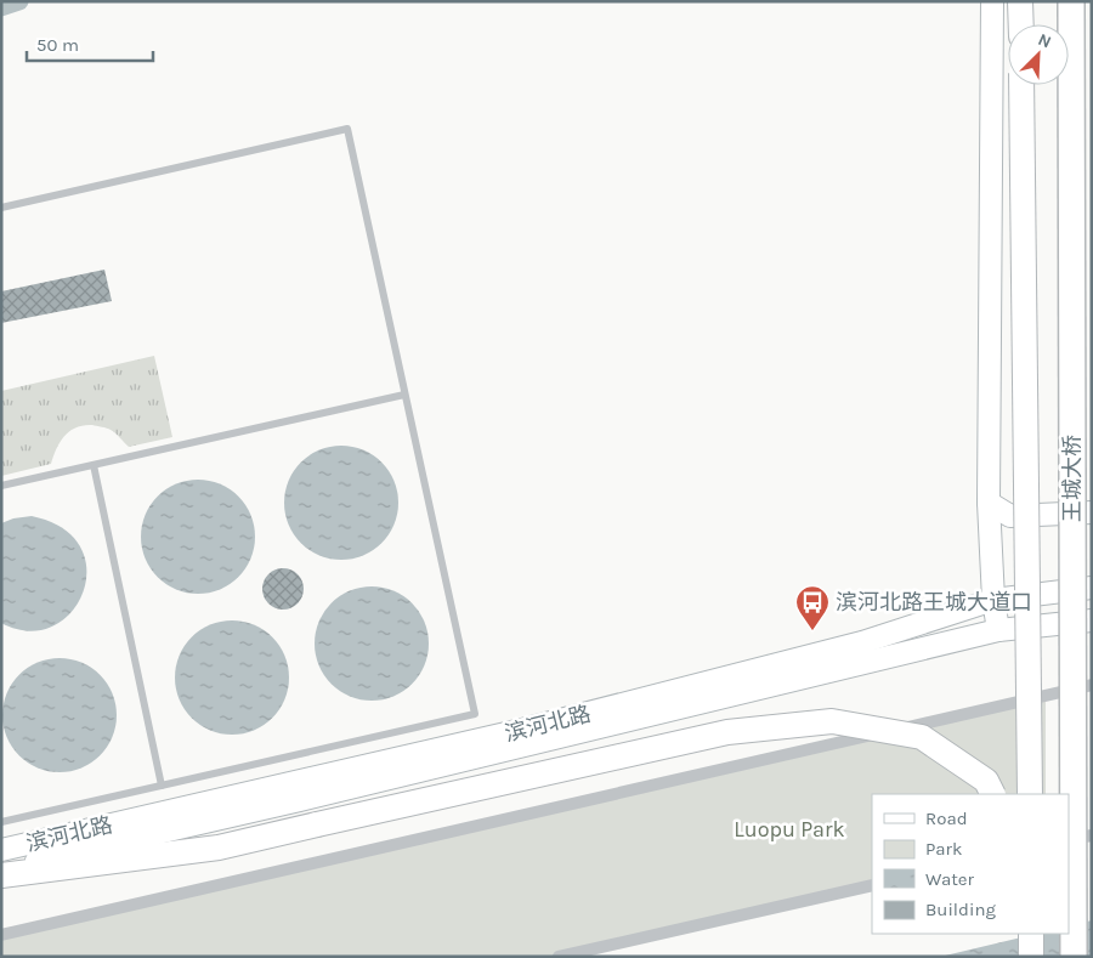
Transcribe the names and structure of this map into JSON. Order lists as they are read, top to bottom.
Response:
{
  "streets": {
    "highway": ["王城大桥"],
    "main road": ["滨河北路"]
  },
  "parks": ["Luopu Park"],
  "places": {
    "bus stop": ["滨河北路王城大道口"]
  },
  "legend": [
    "Road",
    "Park",
    "Water",
    "Building"
  ],
  "scale_bar": "50 m",
  "north": "top right"
}
